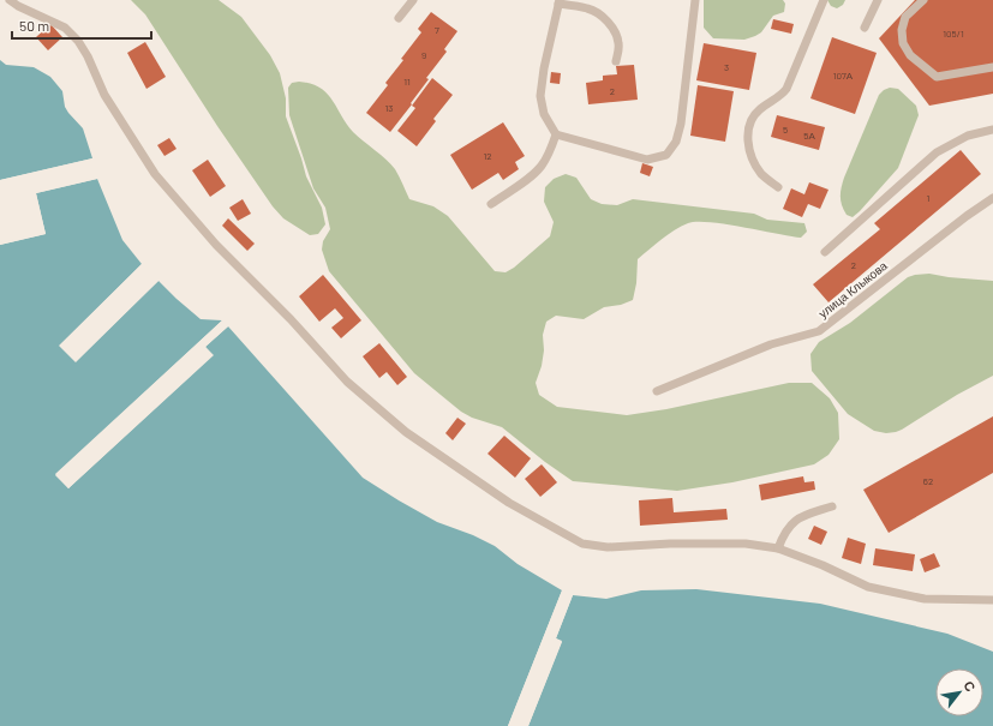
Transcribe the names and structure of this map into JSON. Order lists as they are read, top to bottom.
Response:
{
  "streets": {
    "lane": ["улица Клыкова"]
  },
  "house_numbers": [
    "7",
    "105/1",
    "9",
    "3",
    "107А",
    "11",
    "2",
    "13",
    "5",
    "5А",
    "12",
    "1",
    "2",
    "62"
  ],
  "scale_bar": "50 m",
  "north": "top right"
}
